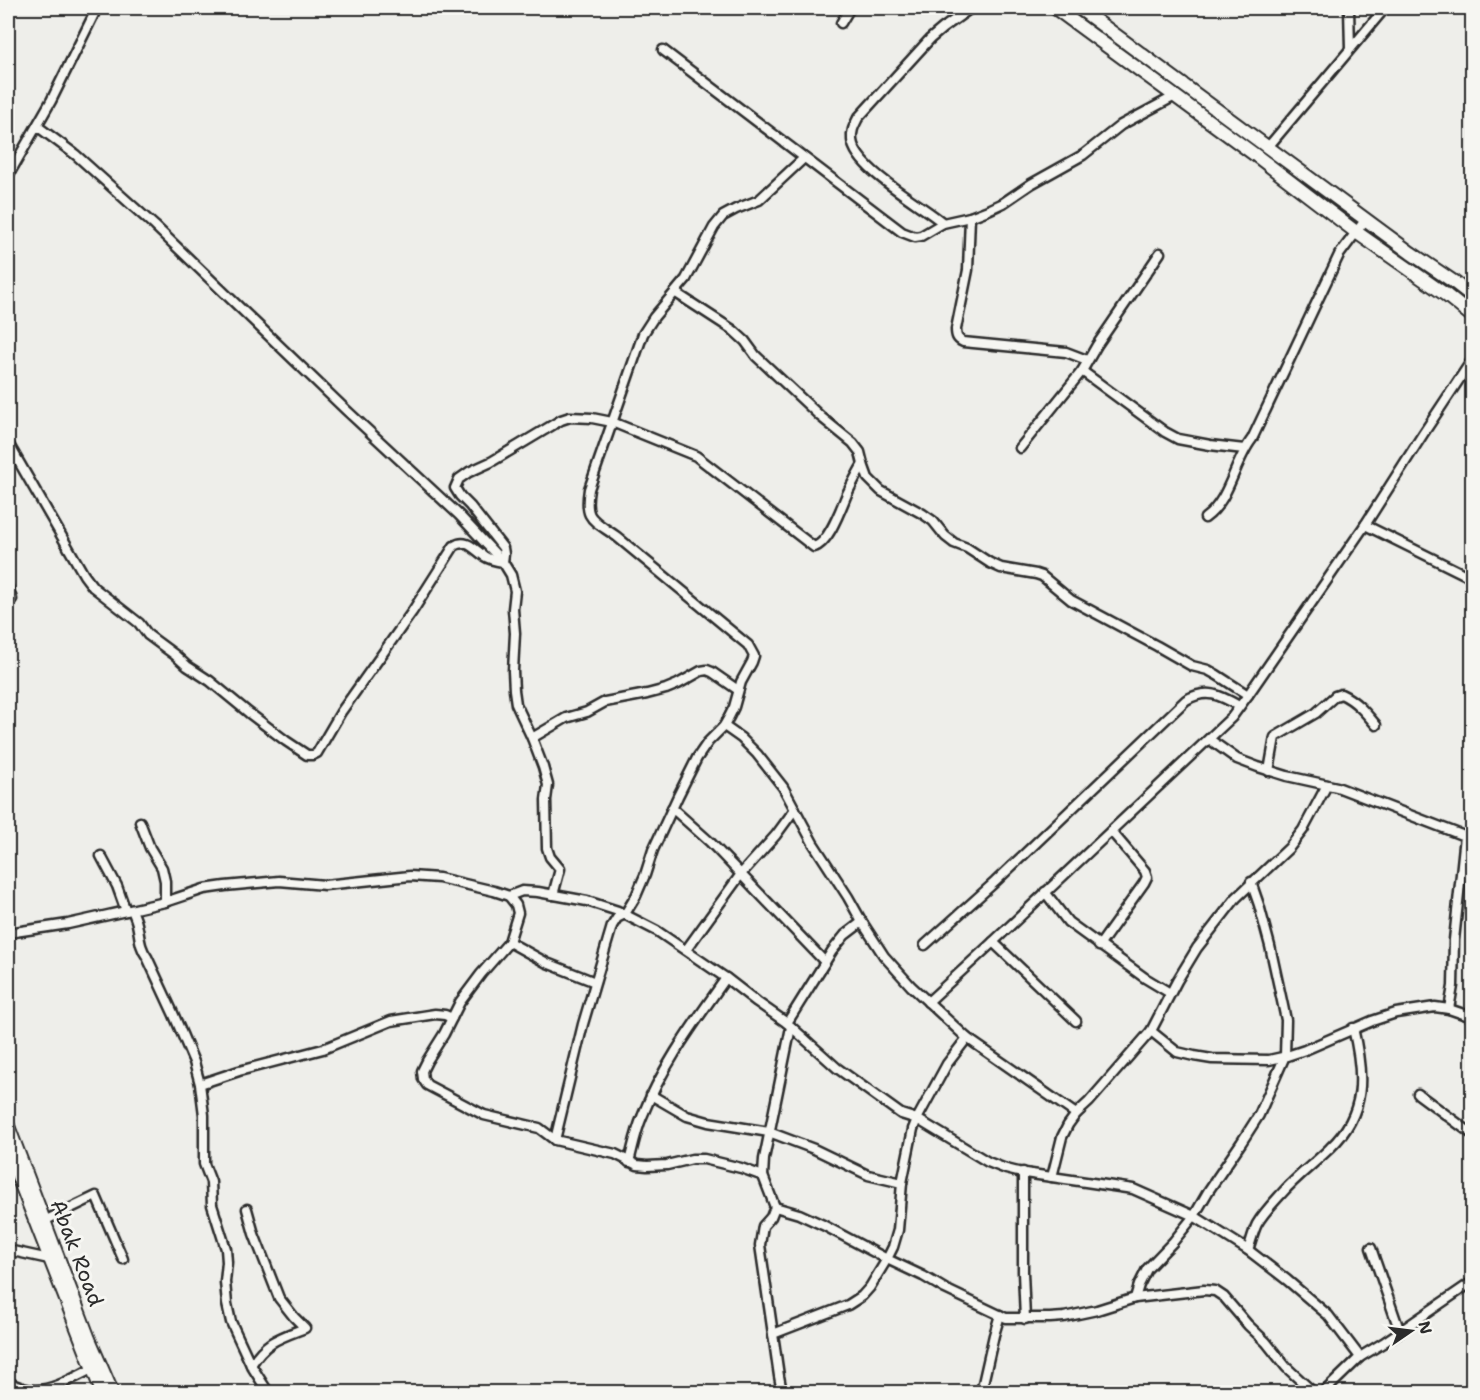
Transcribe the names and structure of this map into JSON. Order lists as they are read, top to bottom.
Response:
{
  "streets": {
    "highway": ["Abak Road"]
  },
  "north": "right"
}
